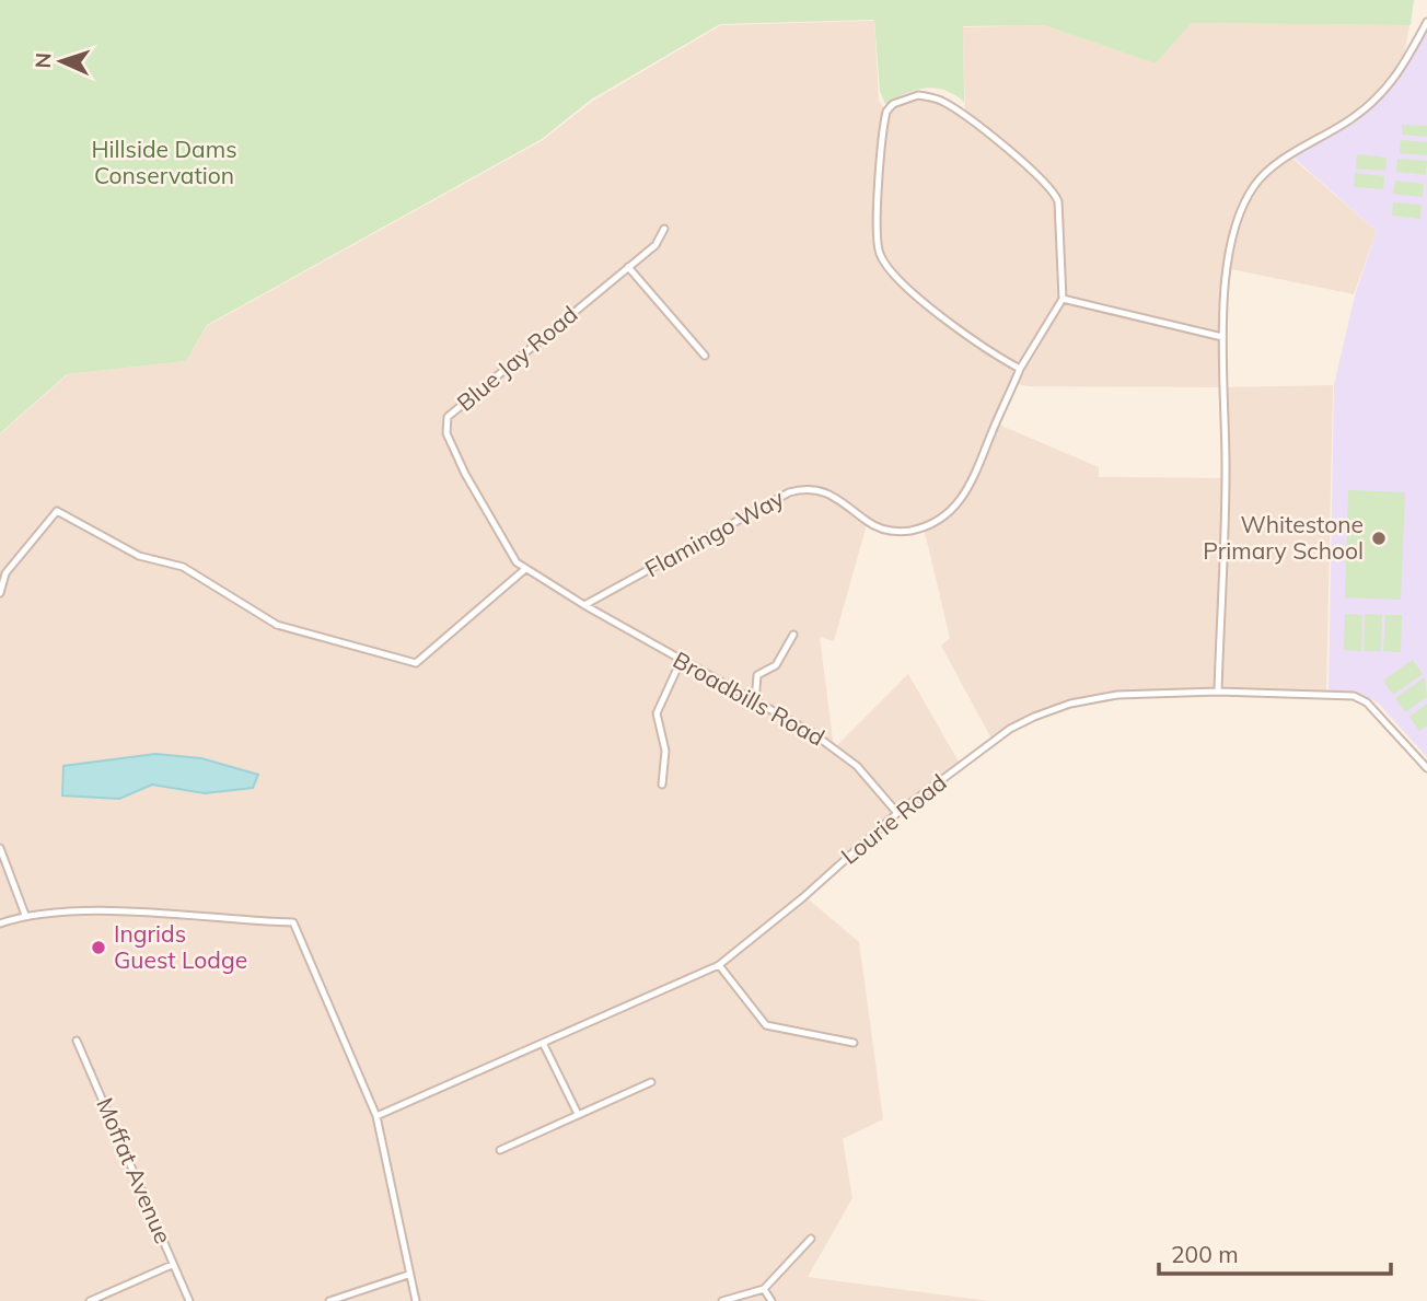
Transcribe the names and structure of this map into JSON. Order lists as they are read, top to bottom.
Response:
{
  "streets": {
    "street": [
      "Blue Jay Road",
      "Flamingo Way",
      "Broadbills Road",
      "Lourie Road",
      "Moffat Avenue"
    ]
  },
  "crossings": [
    ["Blue Jay Road", "Flamingo Way"],
    ["Blue Jay Road", "Broadbills Road"],
    ["Flamingo Way", "Broadbills Road"],
    ["Broadbills Road", "Lourie Road"]
  ],
  "parks": ["Hillside Dams Conservation"],
  "places": ["Whitestone Primary School", "Ingrids Guest Lodge"],
  "scale_bar": "200 m",
  "north": "left"
}
